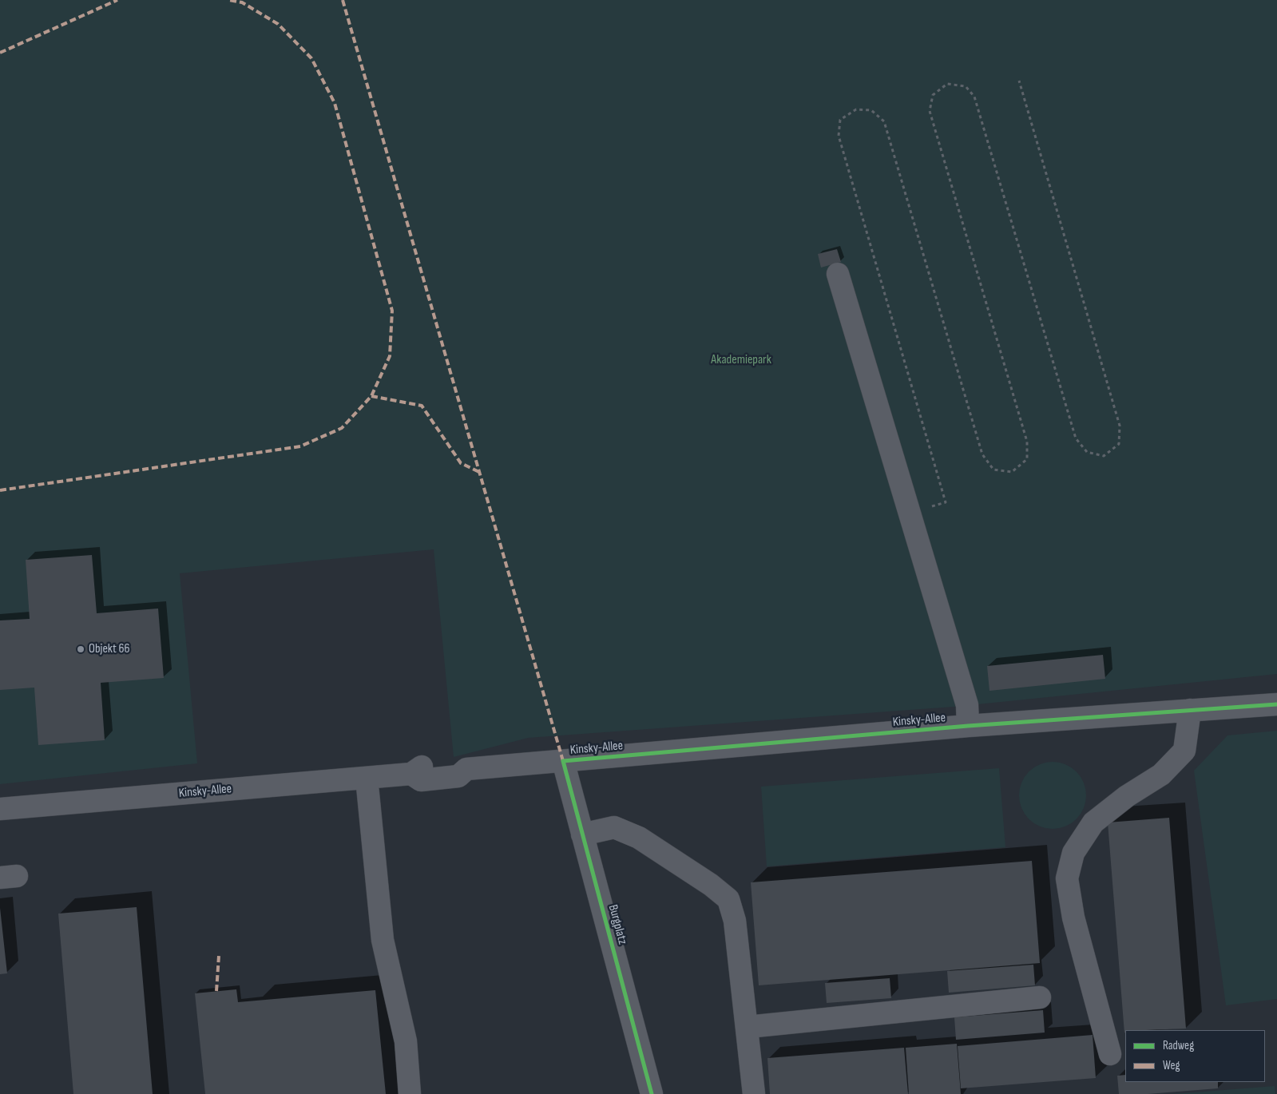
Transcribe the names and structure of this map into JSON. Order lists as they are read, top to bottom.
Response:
{
  "streets": {
    "lane": ["Kinsky-Allee", "Burgplatz"]
  },
  "crossings": [
    ["Kinsky-Allee", "Burgplatz"]
  ],
  "parks": ["Akademiepark"],
  "places": ["Objekt 66"],
  "legend": ["Radweg", "Weg"]
}
